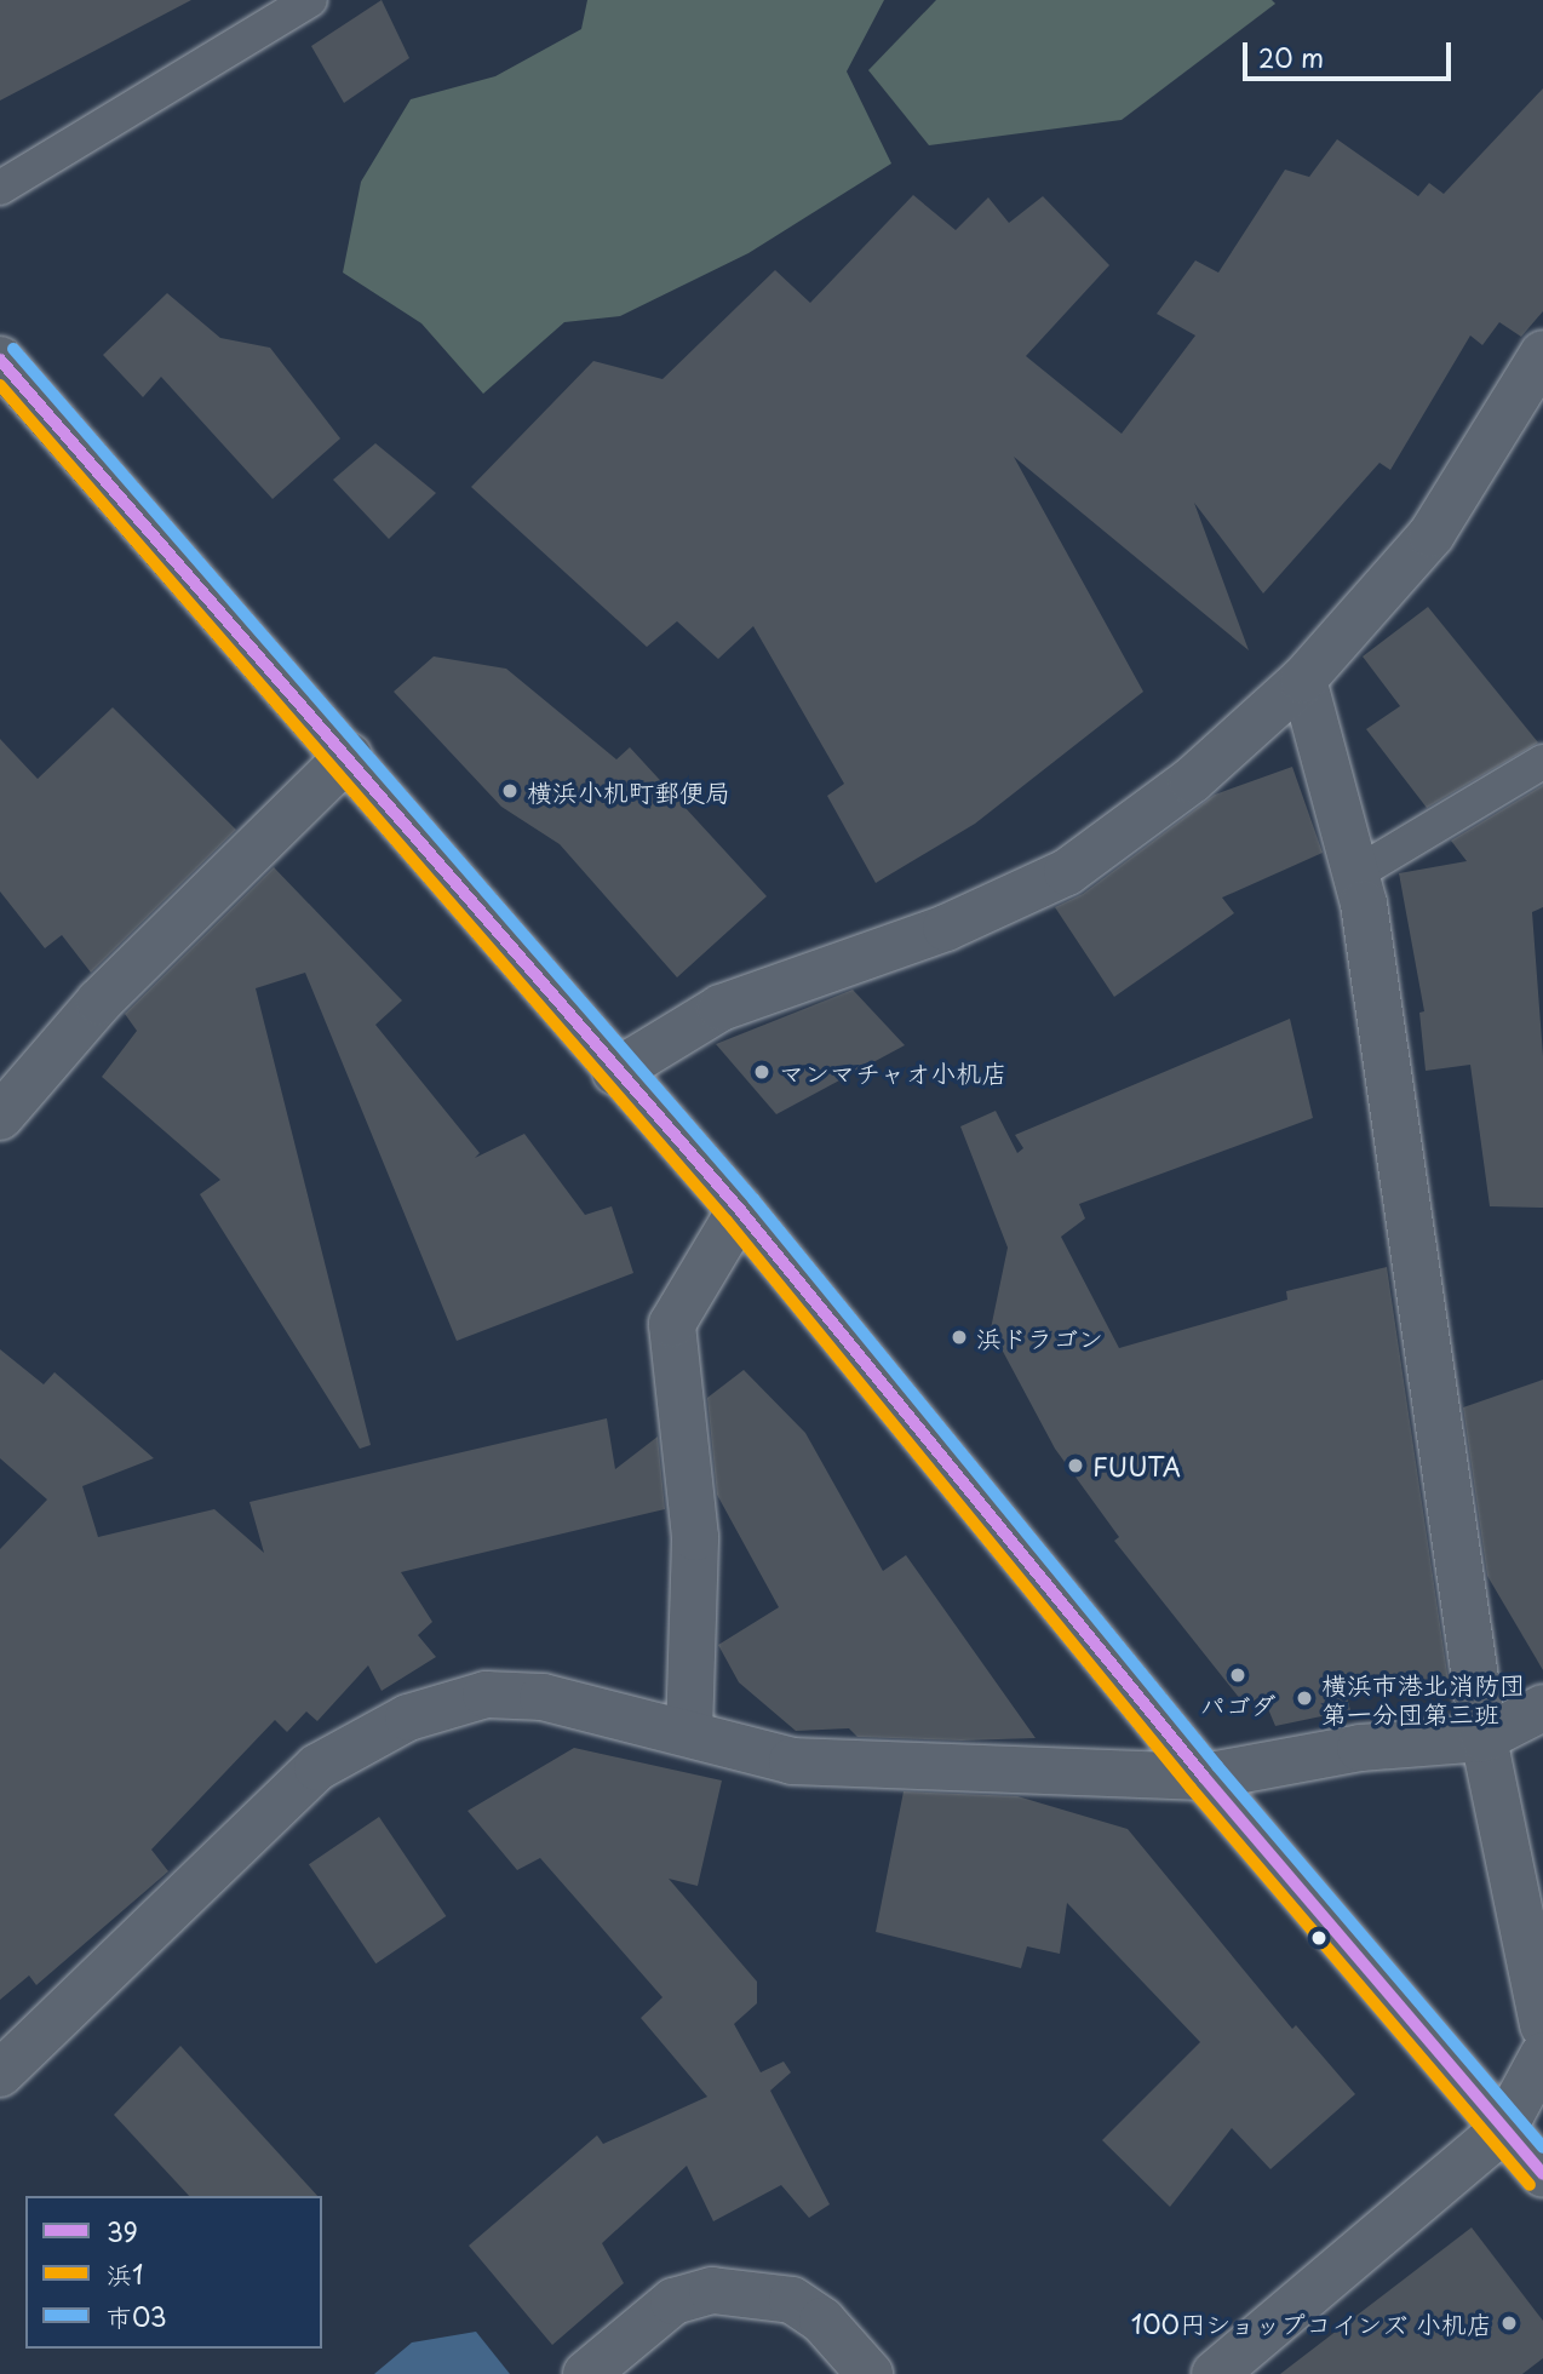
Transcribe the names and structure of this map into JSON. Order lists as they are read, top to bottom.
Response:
{
  "places": [
    "横浜小机町郵便局",
    "マンマチャオ小机店",
    "浜ドラゴン",
    "FUUTA",
    "パゴダ",
    "横浜市港北消防団 第一分団第三班",
    "100円ショップコインズ 小机店"
  ],
  "lines": ["transit line 市03", "transit line 39", "transit line 浜1"],
  "legend": ["39", "浜1", "市03"],
  "scale_bar": "20 m"
}
